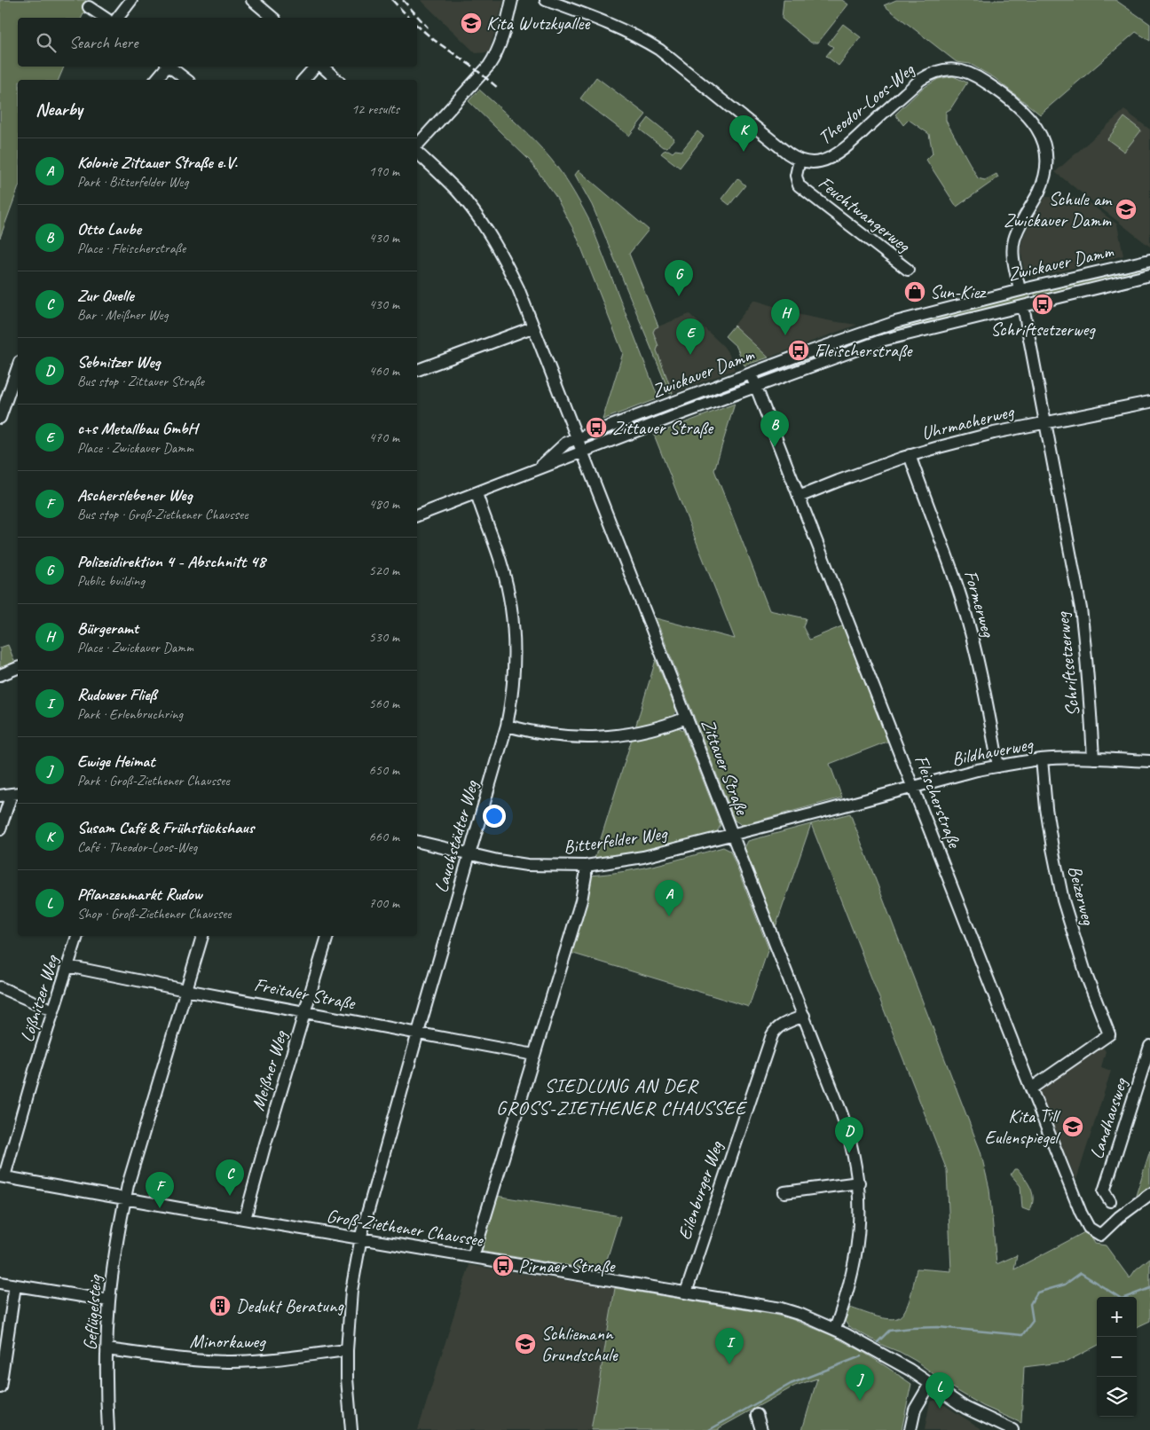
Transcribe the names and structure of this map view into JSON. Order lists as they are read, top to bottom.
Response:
{
  "streets": {
    "street": [
      "Theodor-Loos-Weg",
      "Feuchtwangerweg",
      "Zwickauer Damm",
      "Uhrmacherweg",
      "Formerweg",
      "Schriftsetzerweg",
      "Bildhauerweg",
      "Zittauer Straße",
      "Fleischerstraße",
      "Lauchstädter Weg",
      "Bitterfelder Weg",
      "Beizerweg",
      "Freitaler Straße",
      "Lößnitzer Weg",
      "Meißner Weg",
      "Landhausweg",
      "Eilenburger Weg",
      "Groß-Ziethener Chaussee",
      "Geflügelsteig",
      "Minorkaweg"
    ]
  },
  "crossings": [
    ["Theodor-Loos-Weg", "Feuchtwangerweg"],
    ["Theodor-Loos-Weg", "Zwickauer Damm"],
    ["Zwickauer Damm", "Schriftsetzerweg"],
    ["Zwickauer Damm", "Zittauer Straße"],
    ["Zwickauer Damm", "Fleischerstraße"],
    ["Zwickauer Damm", "Lauchstädter Weg"],
    ["Uhrmacherweg", "Formerweg"],
    ["Uhrmacherweg", "Schriftsetzerweg"],
    ["Uhrmacherweg", "Fleischerstraße"],
    ["Formerweg", "Bildhauerweg"],
    ["Schriftsetzerweg", "Bildhauerweg"],
    ["Bildhauerweg", "Fleischerstraße"],
    ["Bildhauerweg", "Bitterfelder Weg"],
    ["Bildhauerweg", "Beizerweg"],
    ["Zittauer Straße", "Bitterfelder Weg"],
    ["Zittauer Straße", "Eilenburger Weg"],
    ["Zittauer Straße", "Groß-Ziethener Chaussee"],
    ["Fleischerstraße", "Beizerweg"],
    ["Lauchstädter Weg", "Bitterfelder Weg"],
    ["Lauchstädter Weg", "Freitaler Straße"],
    ["Lauchstädter Weg", "Groß-Ziethener Chaussee"],
    ["Lauchstädter Weg", "Minorkaweg"],
    ["Freitaler Straße", "Lößnitzer Weg"],
    ["Freitaler Straße", "Meißner Weg"],
    ["Freitaler Straße", "Geflügelsteig"],
    ["Lößnitzer Weg", "Groß-Ziethener Chaussee"],
    ["Meißner Weg", "Groß-Ziethener Chaussee"],
    ["Eilenburger Weg", "Groß-Ziethener Chaussee"],
    ["Groß-Ziethener Chaussee", "Geflügelsteig"],
    ["Geflügelsteig", "Minorkaweg"]
  ],
  "districts": ["SIEDLUNG AN DER GROSS-ZIETHENER CHAUSSEE"],
  "places": {
    "school or university": [
      "Kita Wutzkyallee",
      "Schule am Zwickauer Damm",
      "Kita Till Eulenspiegel",
      "Schliemann Grundschule"
    ],
    "shop": ["Sun-Kiez"],
    "bus stop": [
      "Schriftsetzerweg",
      "Fleischerstraße",
      "Zittauer Straße",
      "Pirnaer Straße"
    ],
    "building": ["Dedukt Beratung"]
  },
  "page": {
    "search": "Search here",
    "heading": ["Nearby", "12 results"],
    "pins": [
      "K",
      "G",
      "H",
      "E",
      "B",
      "A",
      "D",
      "C",
      "F",
      "I",
      "J",
      "L"
    ],
    "list": [
      {
        "mark": "A",
        "name": "Kolonie Zittauer Straße e.V.",
        "note": "Park · Bitterfelder Weg",
        "value": "190 m"
      },
      {
        "mark": "B",
        "name": "Otto Laube",
        "note": "Place · Fleischerstraße",
        "value": "430 m"
      },
      {
        "mark": "C",
        "name": "Zur Quelle",
        "note": "Bar · Meißner Weg",
        "value": "430 m"
      },
      {
        "mark": "D",
        "name": "Sebnitzer Weg",
        "note": "Bus stop · Zittauer Straße",
        "value": "460 m"
      },
      {
        "mark": "E",
        "name": "c+s Metallbau GmbH",
        "note": "Place · Zwickauer Damm",
        "value": "470 m"
      },
      {
        "mark": "F",
        "name": "Ascherslebener Weg",
        "note": "Bus stop · Groß-Ziethener Chaussee",
        "value": "480 m"
      },
      {
        "mark": "G",
        "name": "Polizeidirektion 4 - Abschnitt 48",
        "note": "Public building",
        "value": "520 m"
      },
      {
        "mark": "H",
        "name": "Bürgeramt",
        "note": "Place · Zwickauer Damm",
        "value": "530 m"
      },
      {
        "mark": "I",
        "name": "Rudower Fließ",
        "note": "Park · Erlenbruchring",
        "value": "560 m"
      },
      {
        "mark": "J",
        "name": "Ewige Heimat",
        "note": "Park · Groß-Ziethener Chaussee",
        "value": "650 m"
      },
      {
        "mark": "K",
        "name": "Susam Café & Frühstückshaus",
        "note": "Café · Theodor-Loos-Weg",
        "value": "660 m"
      },
      {
        "mark": "L",
        "name": "Pflanzenmarkt Rudow",
        "note": "Shop · Groß-Ziethener Chaussee",
        "value": "700 m"
      }
    ],
    "map_buttons": ["+", "−"]
  }
}
